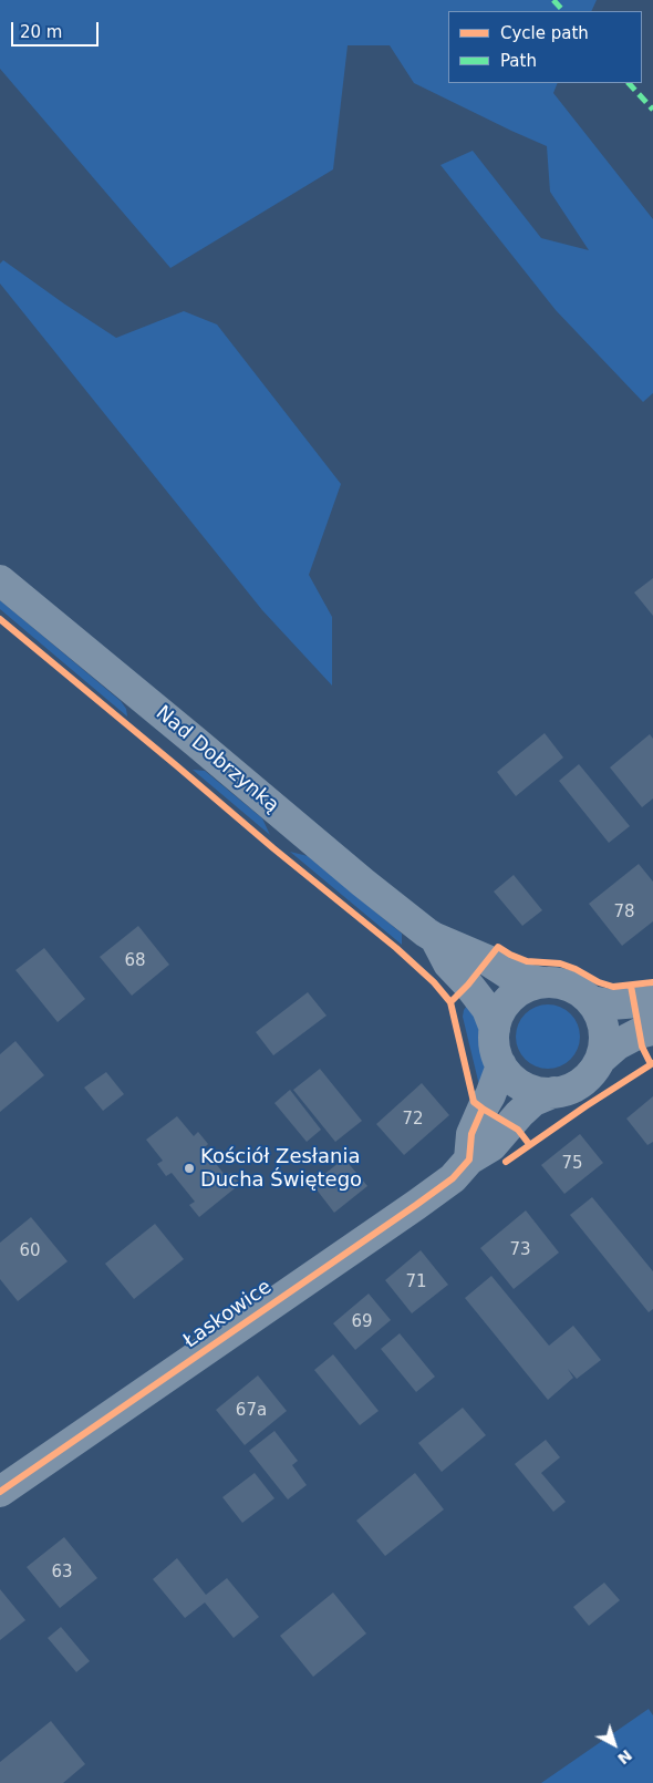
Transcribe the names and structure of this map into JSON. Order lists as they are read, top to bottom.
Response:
{
  "streets": {
    "street": ["Nad Dobrzynką", "Łaskowice"]
  },
  "crossings": [
    ["Nad Dobrzynką", "Łaskowice"]
  ],
  "places": ["Kościół Zesłania Ducha Świętego"],
  "house_numbers": [
    "78",
    "68",
    "72",
    "75",
    "73",
    "60",
    "71",
    "69",
    "67a",
    "63"
  ],
  "legend": ["Cycle path", "Path"],
  "scale_bar": "20 m",
  "north": "bottom right"
}
